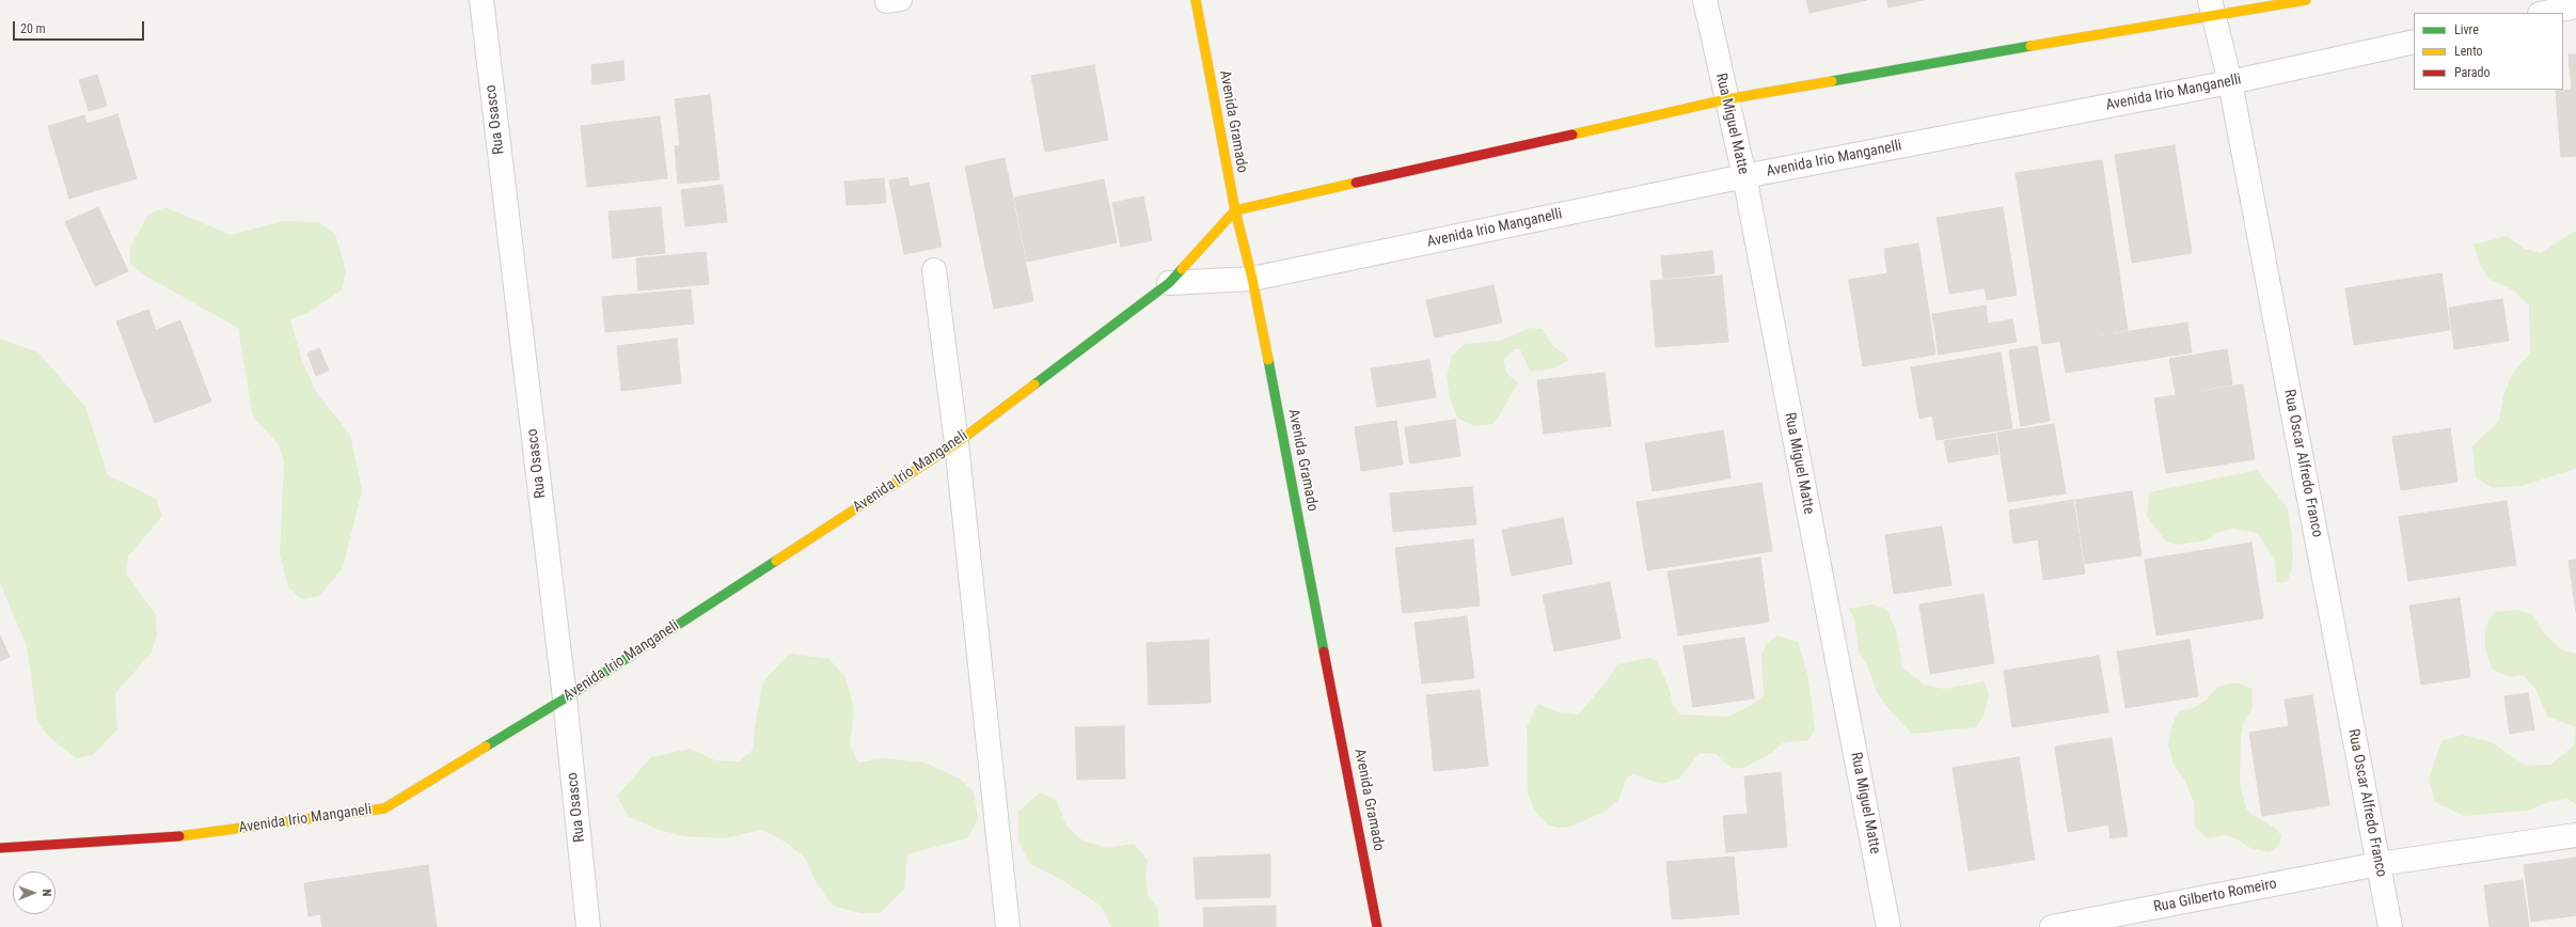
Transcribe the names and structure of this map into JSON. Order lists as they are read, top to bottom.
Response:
{
  "streets": {
    "street": [
      "Avenida Irio Manganelli",
      "Rua Osasco",
      "Avenida Gramado",
      "Rua Miguel Matte",
      "Rua Oscar Alfredo Franco",
      "Avenida Irio Manganeli",
      "Rua Gilberto Romeiro"
    ]
  },
  "crossings": [
    ["Avenida Irio Manganelli", "Avenida Gramado"],
    ["Avenida Irio Manganelli", "Rua Miguel Matte"],
    ["Avenida Irio Manganelli", "Rua Oscar Alfredo Franco"],
    ["Rua Osasco", "Avenida Irio Manganeli"],
    ["Avenida Gramado", "Avenida Irio Manganeli"],
    ["Rua Oscar Alfredo Franco", "Rua Gilberto Romeiro"]
  ],
  "legend": ["Livre", "Lento", "Parado"],
  "scale_bar": "20 m",
  "north": "right"
}
